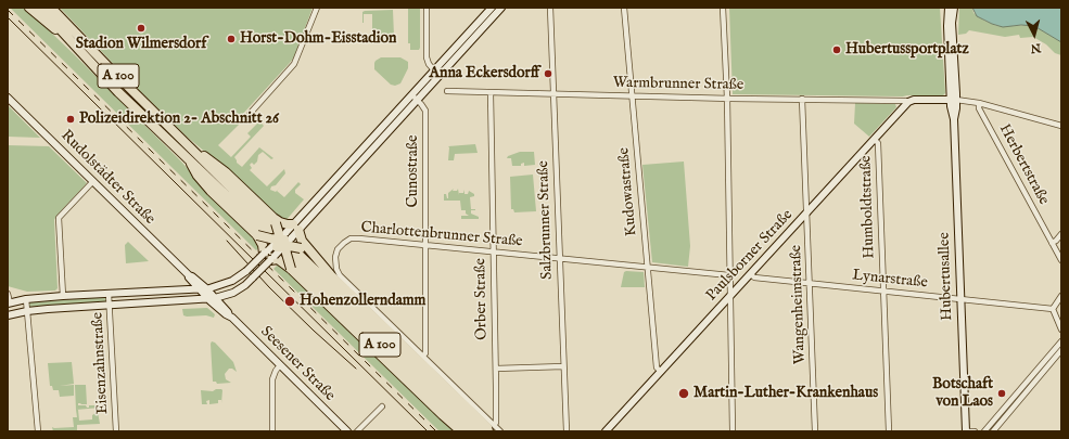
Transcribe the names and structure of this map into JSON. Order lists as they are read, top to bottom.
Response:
{
  "streets": {
    "highway": ["A 100"],
    "main road": [
      "Warmbrunner Straße",
      "Rudolstädter Straße",
      "Paulsborner Straße",
      "Hubertusallee",
      "Seesener Straße"
    ],
    "street": [
      "Herbertstraße",
      "Cunostraße",
      "Kudowastraße",
      "Humboldtstraße",
      "Salzbrunner Straße",
      "Charlottenbrunner Straße",
      "Lynarstraße",
      "Orber Straße",
      "Wangenheimstraße",
      "Eisenzahnstraße"
    ]
  },
  "crossings": [
    ["Warmbrunner Straße", "Kudowastraße"],
    ["Warmbrunner Straße", "Salzbrunner Straße"],
    ["Warmbrunner Straße", "Paulsborner Straße"],
    ["Warmbrunner Straße", "Hubertusallee"],
    ["Warmbrunner Straße", "Orber Straße"],
    ["Warmbrunner Straße", "Wangenheimstraße"],
    ["Cunostraße", "Charlottenbrunner Straße"],
    ["Rudolstädter Straße", "Seesener Straße"],
    ["Kudowastraße", "Charlottenbrunner Straße"],
    ["Kudowastraße", "Paulsborner Straße"],
    ["Humboldtstraße", "Paulsborner Straße"],
    ["Humboldtstraße", "Lynarstraße"],
    ["Salzbrunner Straße", "Charlottenbrunner Straße"],
    ["Charlottenbrunner Straße", "Orber Straße"],
    ["Paulsborner Straße", "Lynarstraße"],
    ["Paulsborner Straße", "Wangenheimstraße"],
    ["Hubertusallee", "Lynarstraße"],
    ["Lynarstraße", "Wangenheimstraße"]
  ],
  "places": [
    "Stadion Wilmersdorf",
    "Horst-Dohm-Eisstadion",
    "Hubertussportplatz",
    "Anna Eckersdorff",
    "Polizeidirektion 2- Abschnitt 26",
    "Hohenzollerndamm",
    "Martin-Luther-Krankenhaus",
    "Botschaft von Laos"
  ],
  "north": "bottom"
}
